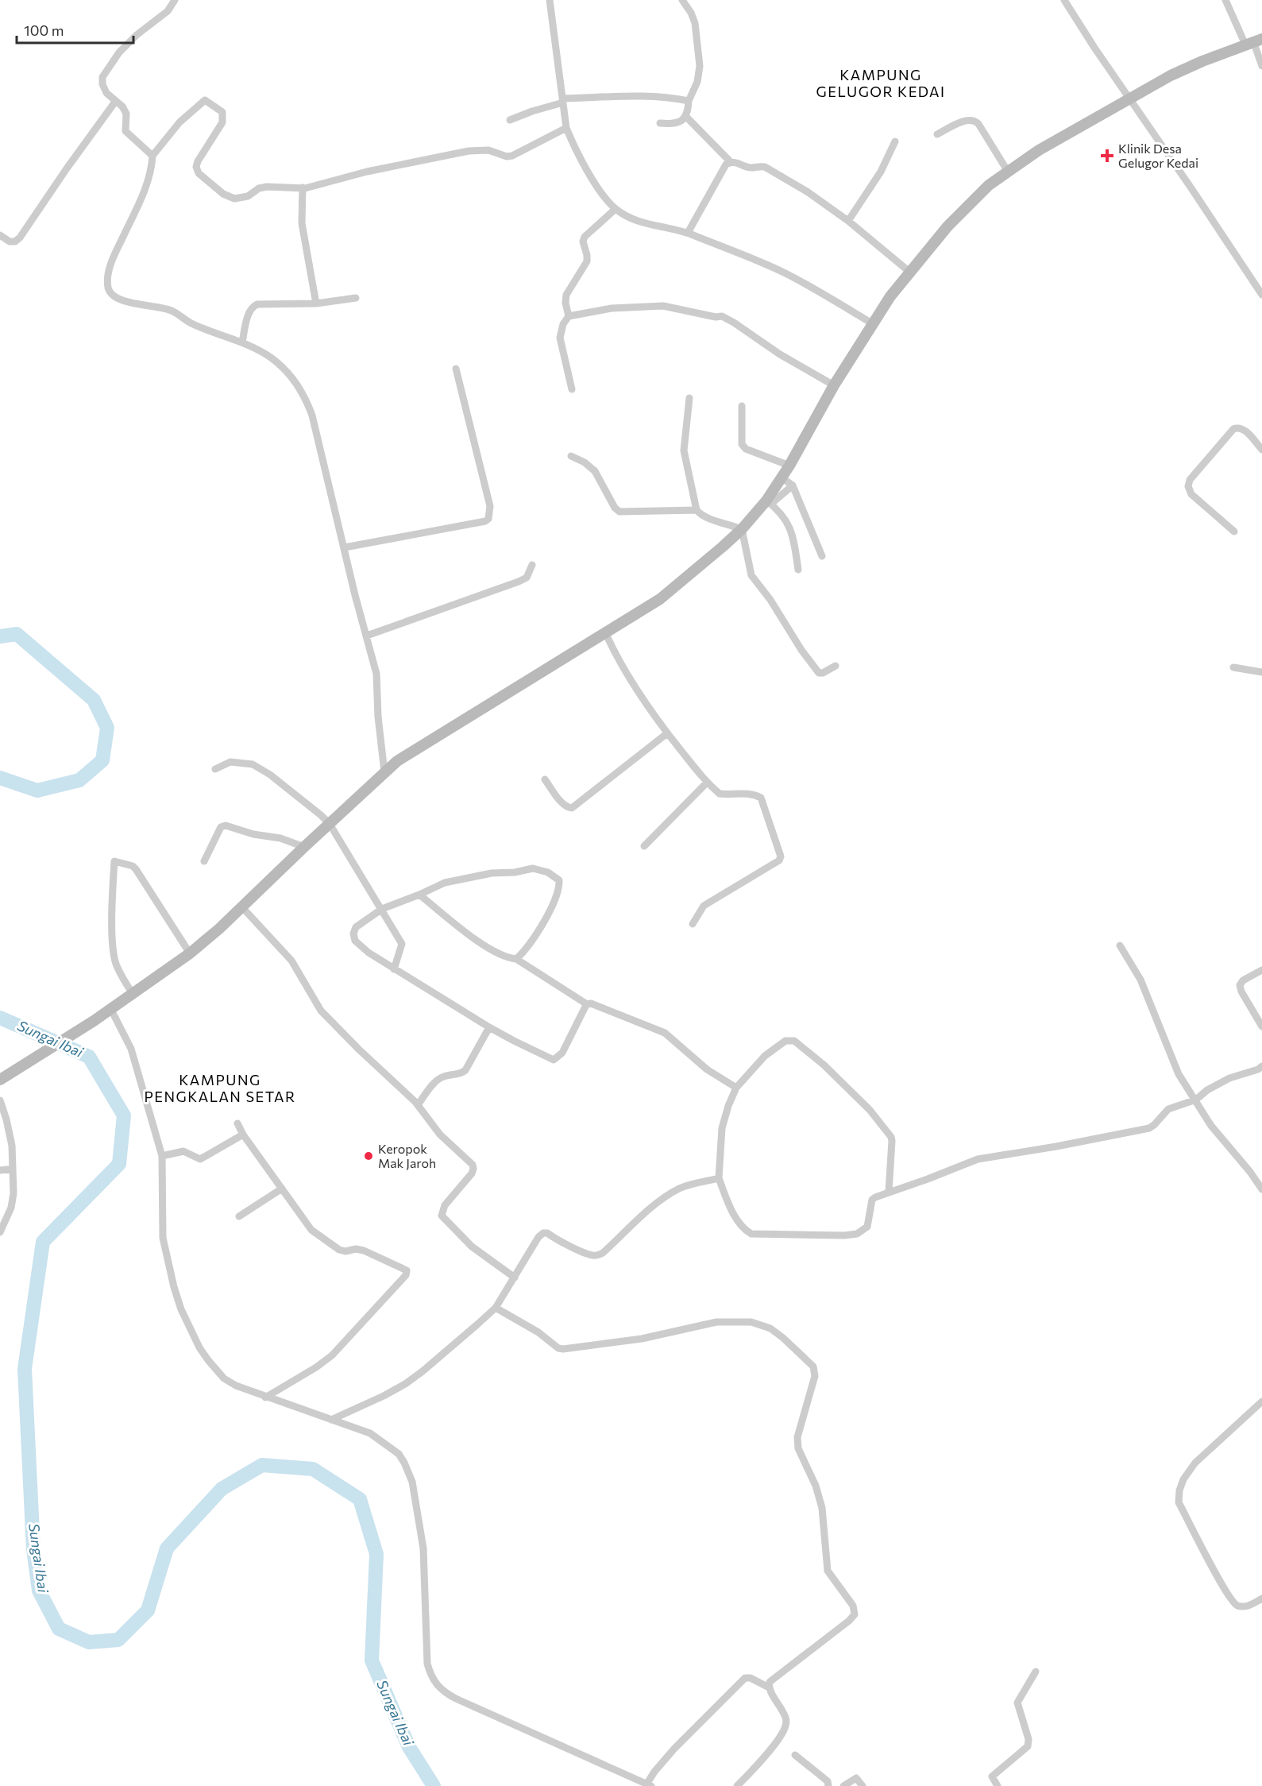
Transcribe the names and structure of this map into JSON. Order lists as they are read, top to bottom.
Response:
{
  "districts": ["KAMPUNG GELUGOR KEDAI", "KAMPUNG PENGKALAN SETAR"],
  "water": ["Sungai Ibai"],
  "places": {
    "health": ["Klinik Desa Gelugor Kedai"],
    "other": ["Keropok Mak Jaroh"]
  },
  "scale_bar": "100 m"
}
